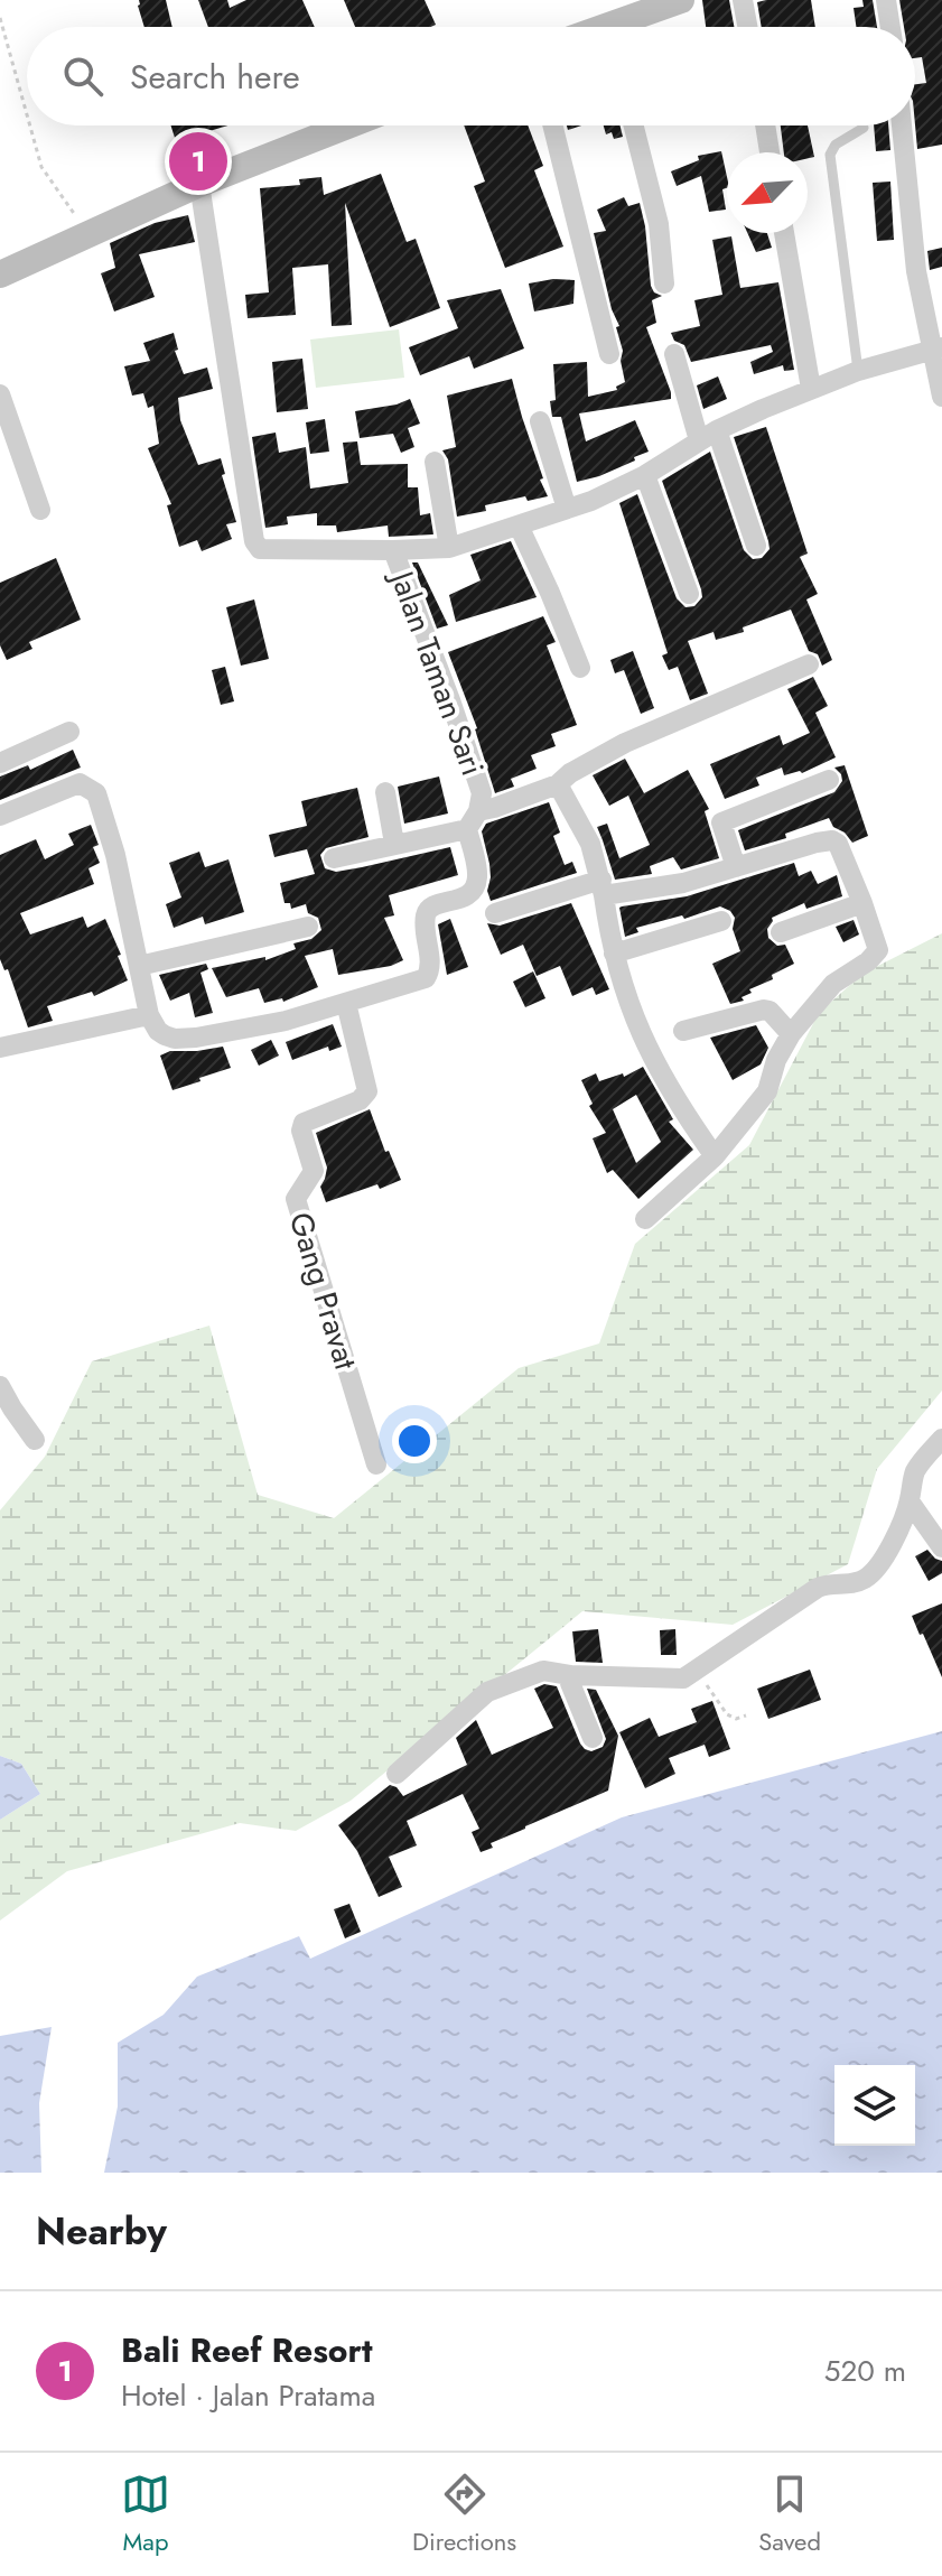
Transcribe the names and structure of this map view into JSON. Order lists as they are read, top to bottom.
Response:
{
  "streets": {
    "street": ["Jalan Taman Sari", "Gang Pravat"]
  },
  "crossings": [
    ["Jalan Taman Sari", "Gang Pravat"]
  ],
  "north": "bottom left",
  "page": {
    "search": "Search here",
    "pins": "1",
    "heading": "Nearby",
    "list": [
      {
        "mark": "1",
        "name": "Bali Reef Resort",
        "note": "Hotel · Jalan Pratama",
        "value": "520 m"
      }
    ],
    "nav": ["Map", "Directions", "Saved"]
  }
}
